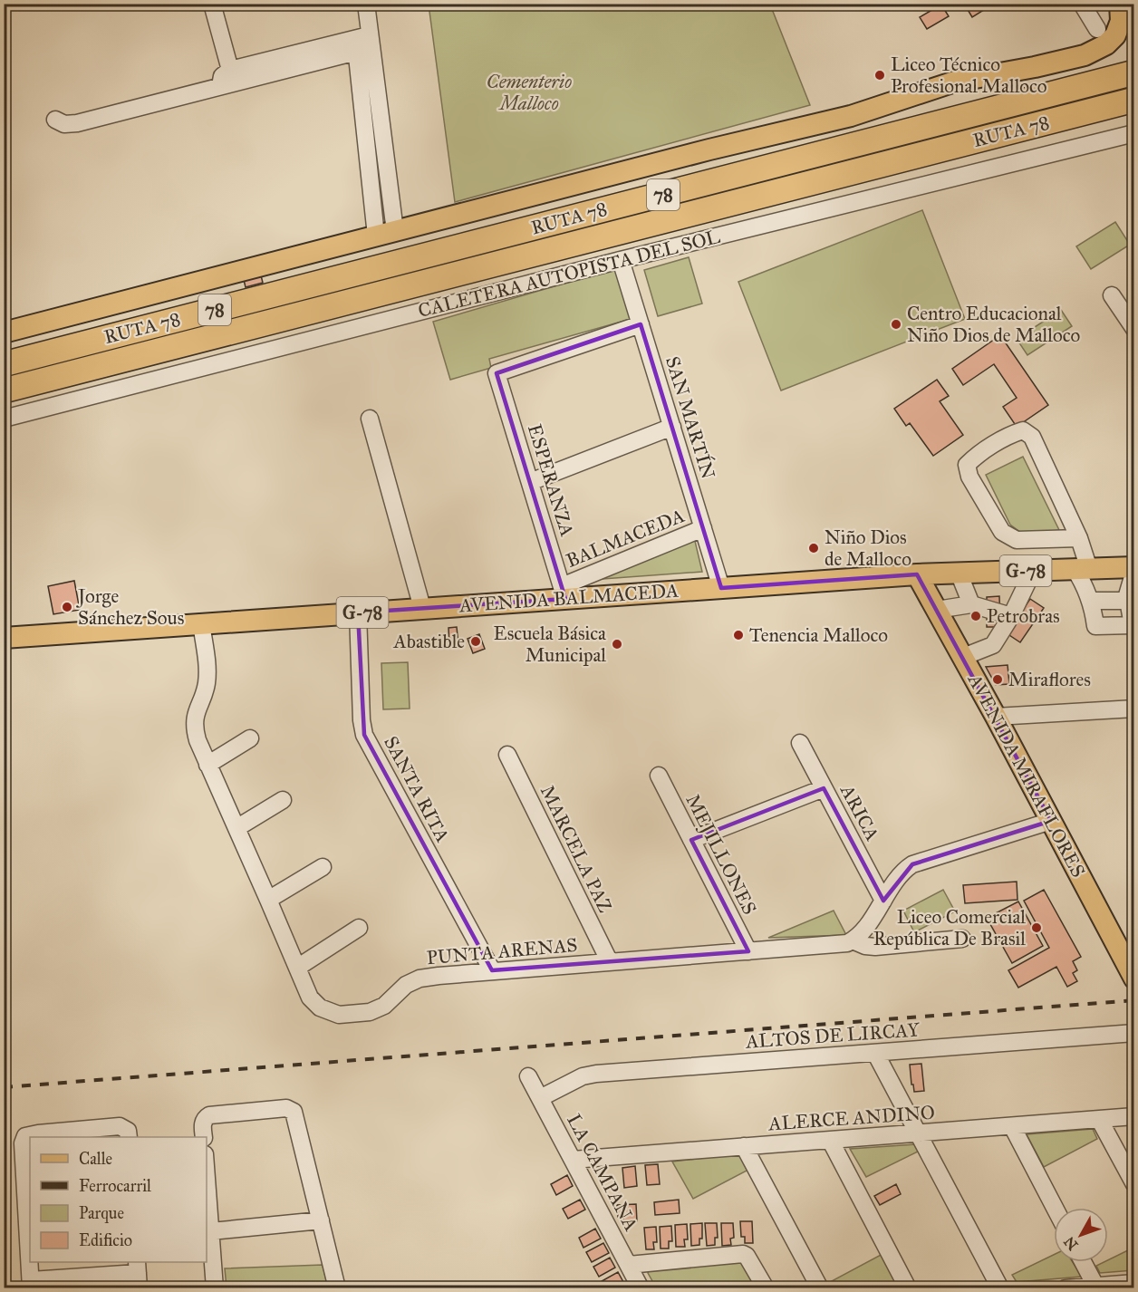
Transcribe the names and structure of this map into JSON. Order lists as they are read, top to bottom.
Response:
{
  "streets": {
    "highway": ["RUTA 78", "78"],
    "main road": ["G-78", "AVENIDA BALMACEDA", "AVENIDA MIRAFLORES"],
    "street": [
      "CALETERA AUTOPISTA DEL SOL",
      "SAN MARTÍN",
      "ESPERANZA",
      "BALMACEDA",
      "SANTA RITA",
      "ARICA",
      "MARCELA PAZ",
      "MEJILLONES",
      "PUNTA ARENAS",
      "ALTOS DE LIRCAY",
      "ALERCE ANDINO",
      "LA CAMPANA"
    ]
  },
  "crossings": [
    ["CALETERA AUTOPISTA DEL SOL", "SAN MARTÍN"],
    ["SAN MARTÍN", "ESPERANZA"],
    ["SAN MARTÍN", "BALMACEDA"],
    ["SAN MARTÍN", "AVENIDA BALMACEDA"],
    ["ESPERANZA", "BALMACEDA"],
    ["ESPERANZA", "AVENIDA BALMACEDA"],
    ["BALMACEDA", "AVENIDA BALMACEDA"],
    ["AVENIDA BALMACEDA", "AVENIDA MIRAFLORES"],
    ["AVENIDA BALMACEDA", "SANTA RITA"],
    ["AVENIDA BALMACEDA", "PUNTA ARENAS"],
    ["SANTA RITA", "PUNTA ARENAS"],
    ["MARCELA PAZ", "PUNTA ARENAS"],
    ["MEJILLONES", "PUNTA ARENAS"],
    ["ALTOS DE LIRCAY", "LA CAMPANA"],
    ["ALERCE ANDINO", "LA CAMPANA"]
  ],
  "parks": ["Cementerio Malloco"],
  "places": [
    "Liceo Técnico Profesional Malloco",
    "Centro Educacional Niño Dios de Malloco",
    "Niño Dios de Malloco",
    "Jorge Sánchez Sous",
    "Petrobras",
    "Tenencia Malloco",
    "Abastible",
    "Escuela Básica Municipal",
    "Miraflores",
    "Liceo Comercial República De Brasil"
  ],
  "legend": [
    "Calle",
    "Ferrocarril",
    "Parque",
    "Edificio"
  ],
  "north": "bottom left"
}
